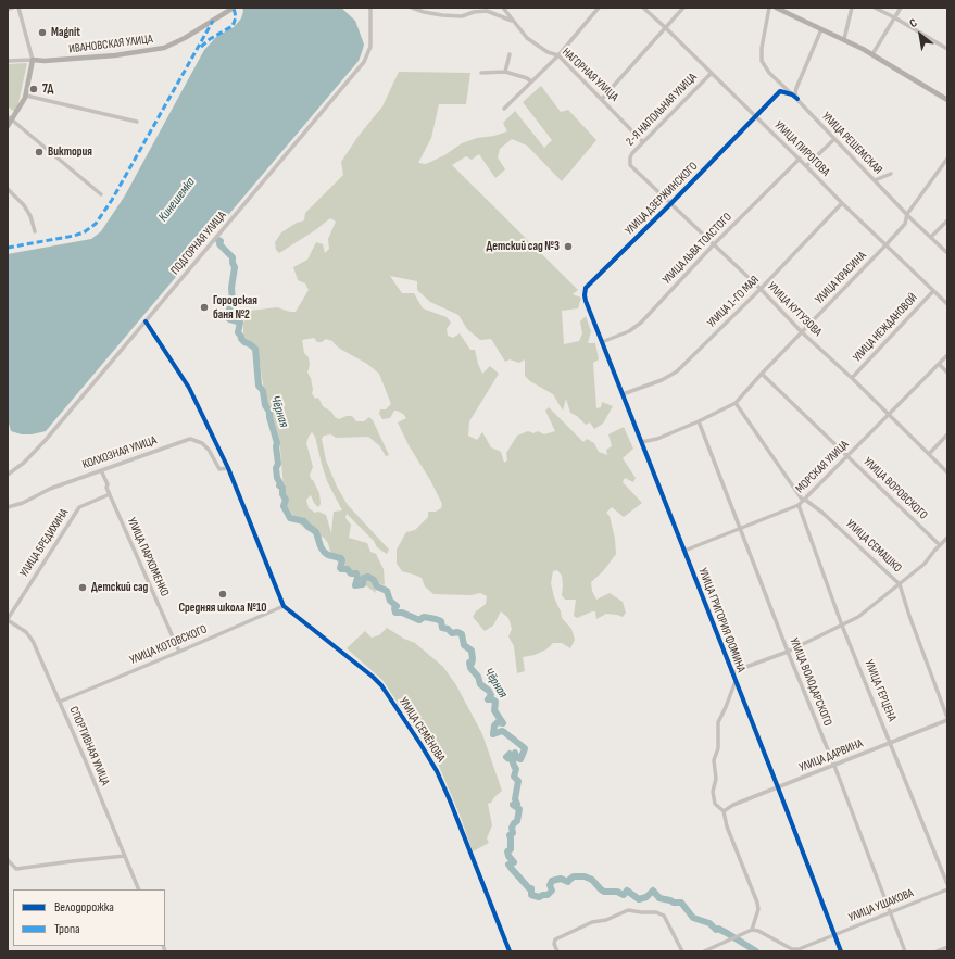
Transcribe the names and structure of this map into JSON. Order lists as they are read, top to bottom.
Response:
{
  "streets": {
    "main road": ["ИВАНОВСКАЯ УЛИЦА"],
    "street": [
      "НАГОРНАЯ УЛИЦА",
      "2-Я НАПОЛЬНАЯ УЛИЦА",
      "УЛИЦА РЕШЕМСКАЯ",
      "УЛИЦА ПИРОГОВА",
      "УЛИЦА ДЗЕРЖИНСКОГО",
      "ПОДГОРНАЯ УЛИЦА",
      "УЛИЦА ЛЬВА ТОЛСТОГО",
      "УЛИЦА КРАСИНА",
      "УЛИЦА 1-ГО МАЯ",
      "УЛИЦА КУТУЗОВА",
      "УЛИЦА НЕЖДАНОВОЙ",
      "КОЛХОЗНАЯ УЛИЦА",
      "МОРСКАЯ УЛИЦА",
      "УЛИЦА ВОРОВСКОГО",
      "УЛИЦА БРЕДИХИНА",
      "УЛИЦА СЕМАШКО",
      "УЛИЦА ПАРХОМЕНКО",
      "УЛИЦА ГРИГОРИЯ ФОМИНА",
      "УЛИЦА КОТОВСКОГО",
      "УЛИЦА ВОЛОДАРСКОГО",
      "УЛИЦА ГЕРЦЕНА",
      "УЛИЦА СЕМЁНОВА",
      "СПОРТИВНАЯ УЛИЦА",
      "УЛИЦА ДАРВИНА",
      "УЛИЦА УШАКОВА"
    ]
  },
  "crossings": [
    ["НАГОРНАЯ УЛИЦА", "2-Я НАПОЛЬНАЯ УЛИЦА"],
    ["2-Я НАПОЛЬНАЯ УЛИЦА", "УЛИЦА ПИРОГОВА"],
    ["2-Я НАПОЛЬНАЯ УЛИЦА", "УЛИЦА КУТУЗОВА"],
    ["УЛИЦА РЕШЕМСКАЯ", "УЛИЦА ДЗЕРЖИНСКОГО"],
    ["УЛИЦА РЕШЕМСКАЯ", "УЛИЦА КРАСИНА"],
    ["УЛИЦА ПИРОГОВА", "УЛИЦА ДЗЕРЖИНСКОГО"],
    ["УЛИЦА ПИРОГОВА", "УЛИЦА ЛЬВА ТОЛСТОГО"],
    ["УЛИЦА ПИРОГОВА", "УЛИЦА КРАСИНА"],
    ["УЛИЦА ПИРОГОВА", "УЛИЦА 1-ГО МАЯ"],
    ["УЛИЦА ПИРОГОВА", "УЛИЦА НЕЖДАНОВОЙ"],
    ["УЛИЦА ДЗЕРЖИНСКОГО", "УЛИЦА КУТУЗОВА"],
    ["УЛИЦА ДЗЕРЖИНСКОГО", "УЛИЦА ГРИГОРИЯ ФОМИНА"],
    ["УЛИЦА ЛЬВА ТОЛСТОГО", "УЛИЦА КУТУЗОВА"],
    ["УЛИЦА ЛЬВА ТОЛСТОГО", "УЛИЦА ГРИГОРИЯ ФОМИНА"],
    ["УЛИЦА КРАСИНА", "УЛИЦА КУТУЗОВА"],
    ["УЛИЦА КРАСИНА", "УЛИЦА ВОРОВСКОГО"],
    ["УЛИЦА КРАСИНА", "УЛИЦА ГРИГОРИЯ ФОМИНА"],
    ["УЛИЦА КРАСИНА", "УЛИЦА ВОЛОДАРСКОГО"],
    ["УЛИЦА 1-ГО МАЯ", "УЛИЦА КУТУЗОВА"],
    ["УЛИЦА 1-ГО МАЯ", "УЛИЦА ГРИГОРИЯ ФОМИНА"],
    ["УЛИЦА КУТУЗОВА", "УЛИЦА НЕЖДАНОВОЙ"],
    ["УЛИЦА КУТУЗОВА", "МОРСКАЯ УЛИЦА"],
    ["КОЛХОЗНАЯ УЛИЦА", "УЛИЦА ПАРХОМЕНКО"],
    ["МОРСКАЯ УЛИЦА", "УЛИЦА ВОРОВСКОГО"],
    ["МОРСКАЯ УЛИЦА", "УЛИЦА СЕМАШКО"],
    ["МОРСКАЯ УЛИЦА", "УЛИЦА ГРИГОРИЯ ФОМИНА"],
    ["МОРСКАЯ УЛИЦА", "УЛИЦА ВОЛОДАРСКОГО"],
    ["МОРСКАЯ УЛИЦА", "УЛИЦА ГЕРЦЕНА"],
    ["УЛИЦА БРЕДИХИНА", "УЛИЦА ПАРХОМЕНКО"],
    ["УЛИЦА БРЕДИХИНА", "СПОРТИВНАЯ УЛИЦА"],
    ["УЛИЦА СЕМАШКО", "УЛИЦА ДАРВИНА"],
    ["УЛИЦА ПАРХОМЕНКО", "УЛИЦА КОТОВСКОГО"],
    ["УЛИЦА ГРИГОРИЯ ФОМИНА", "УЛИЦА ДАРВИНА"],
    ["УЛИЦА ГРИГОРИЯ ФОМИНА", "УЛИЦА УШАКОВА"],
    ["УЛИЦА КОТОВСКОГО", "УЛИЦА СЕМЁНОВА"],
    ["УЛИЦА КОТОВСКОГО", "СПОРТИВНАЯ УЛИЦА"],
    ["УЛИЦА ВОЛОДАРСКОГО", "УЛИЦА ДАРВИНА"],
    ["УЛИЦА ВОЛОДАРСКОГО", "УЛИЦА УШАКОВА"],
    ["УЛИЦА ГЕРЦЕНА", "УЛИЦА ДАРВИНА"]
  ],
  "water": ["Кинешемка", "Чёрная"],
  "places": [
    "Magnit",
    "7Д",
    "Виктория",
    "Детский сад №3",
    "Городская баня №2",
    "Детский сад",
    "Средняя школа №10"
  ],
  "legend": ["Велодорожка", "Тропа"],
  "north": "top left"
}
